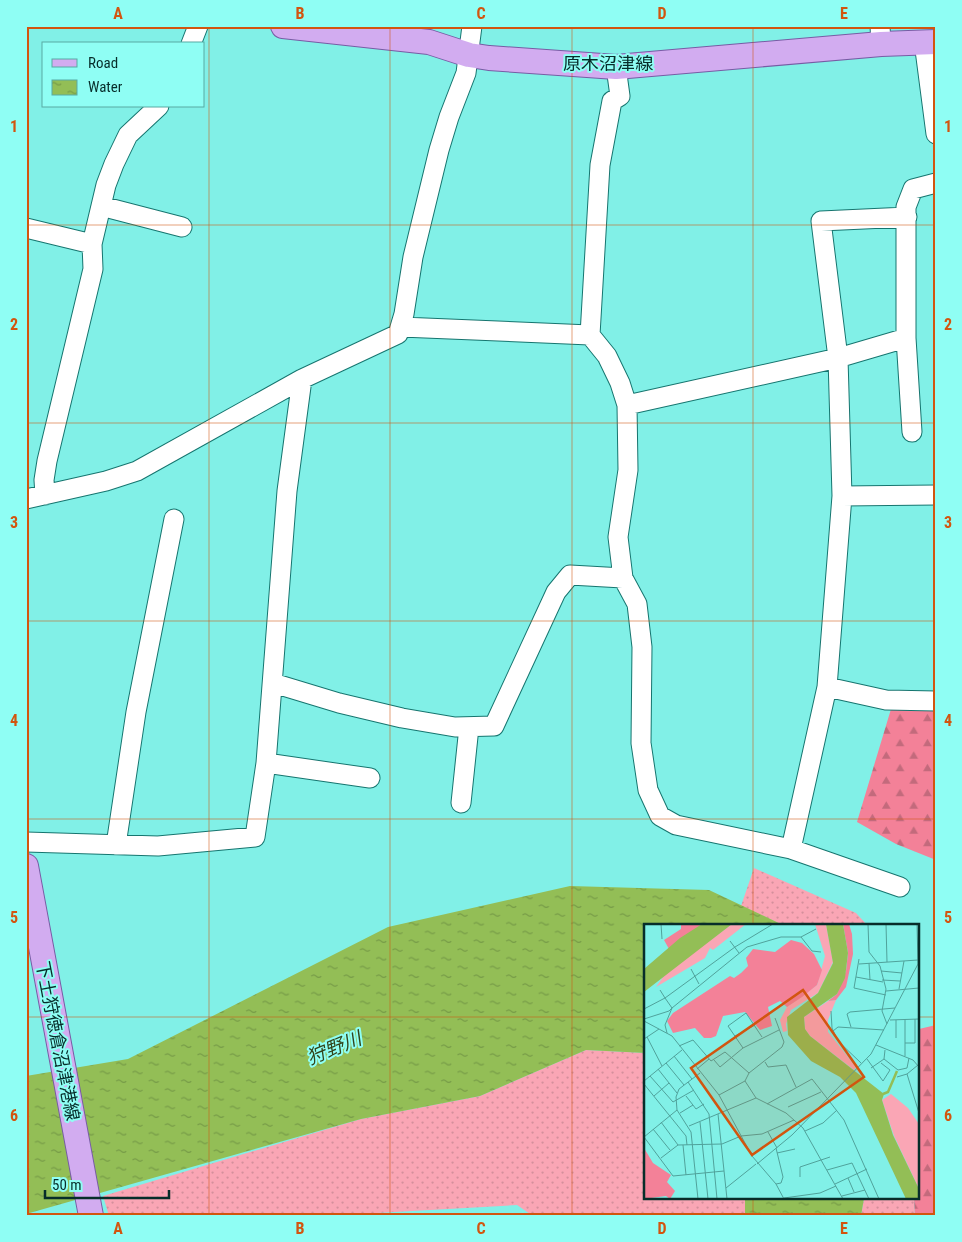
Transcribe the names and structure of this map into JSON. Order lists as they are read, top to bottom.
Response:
{
  "streets": {
    "main road": ["原木沼津線", "下土狩徳倉沼津港線"]
  },
  "water": ["狩野川"],
  "legend": ["Road", "Water"],
  "scale_bar": "50 m",
  "grid": {
    "columns": [
      "A",
      "B",
      "C",
      "D",
      "E"
    ],
    "rows": [
      "1",
      "2",
      "3",
      "4",
      "5",
      "6"
    ]
  }
}
